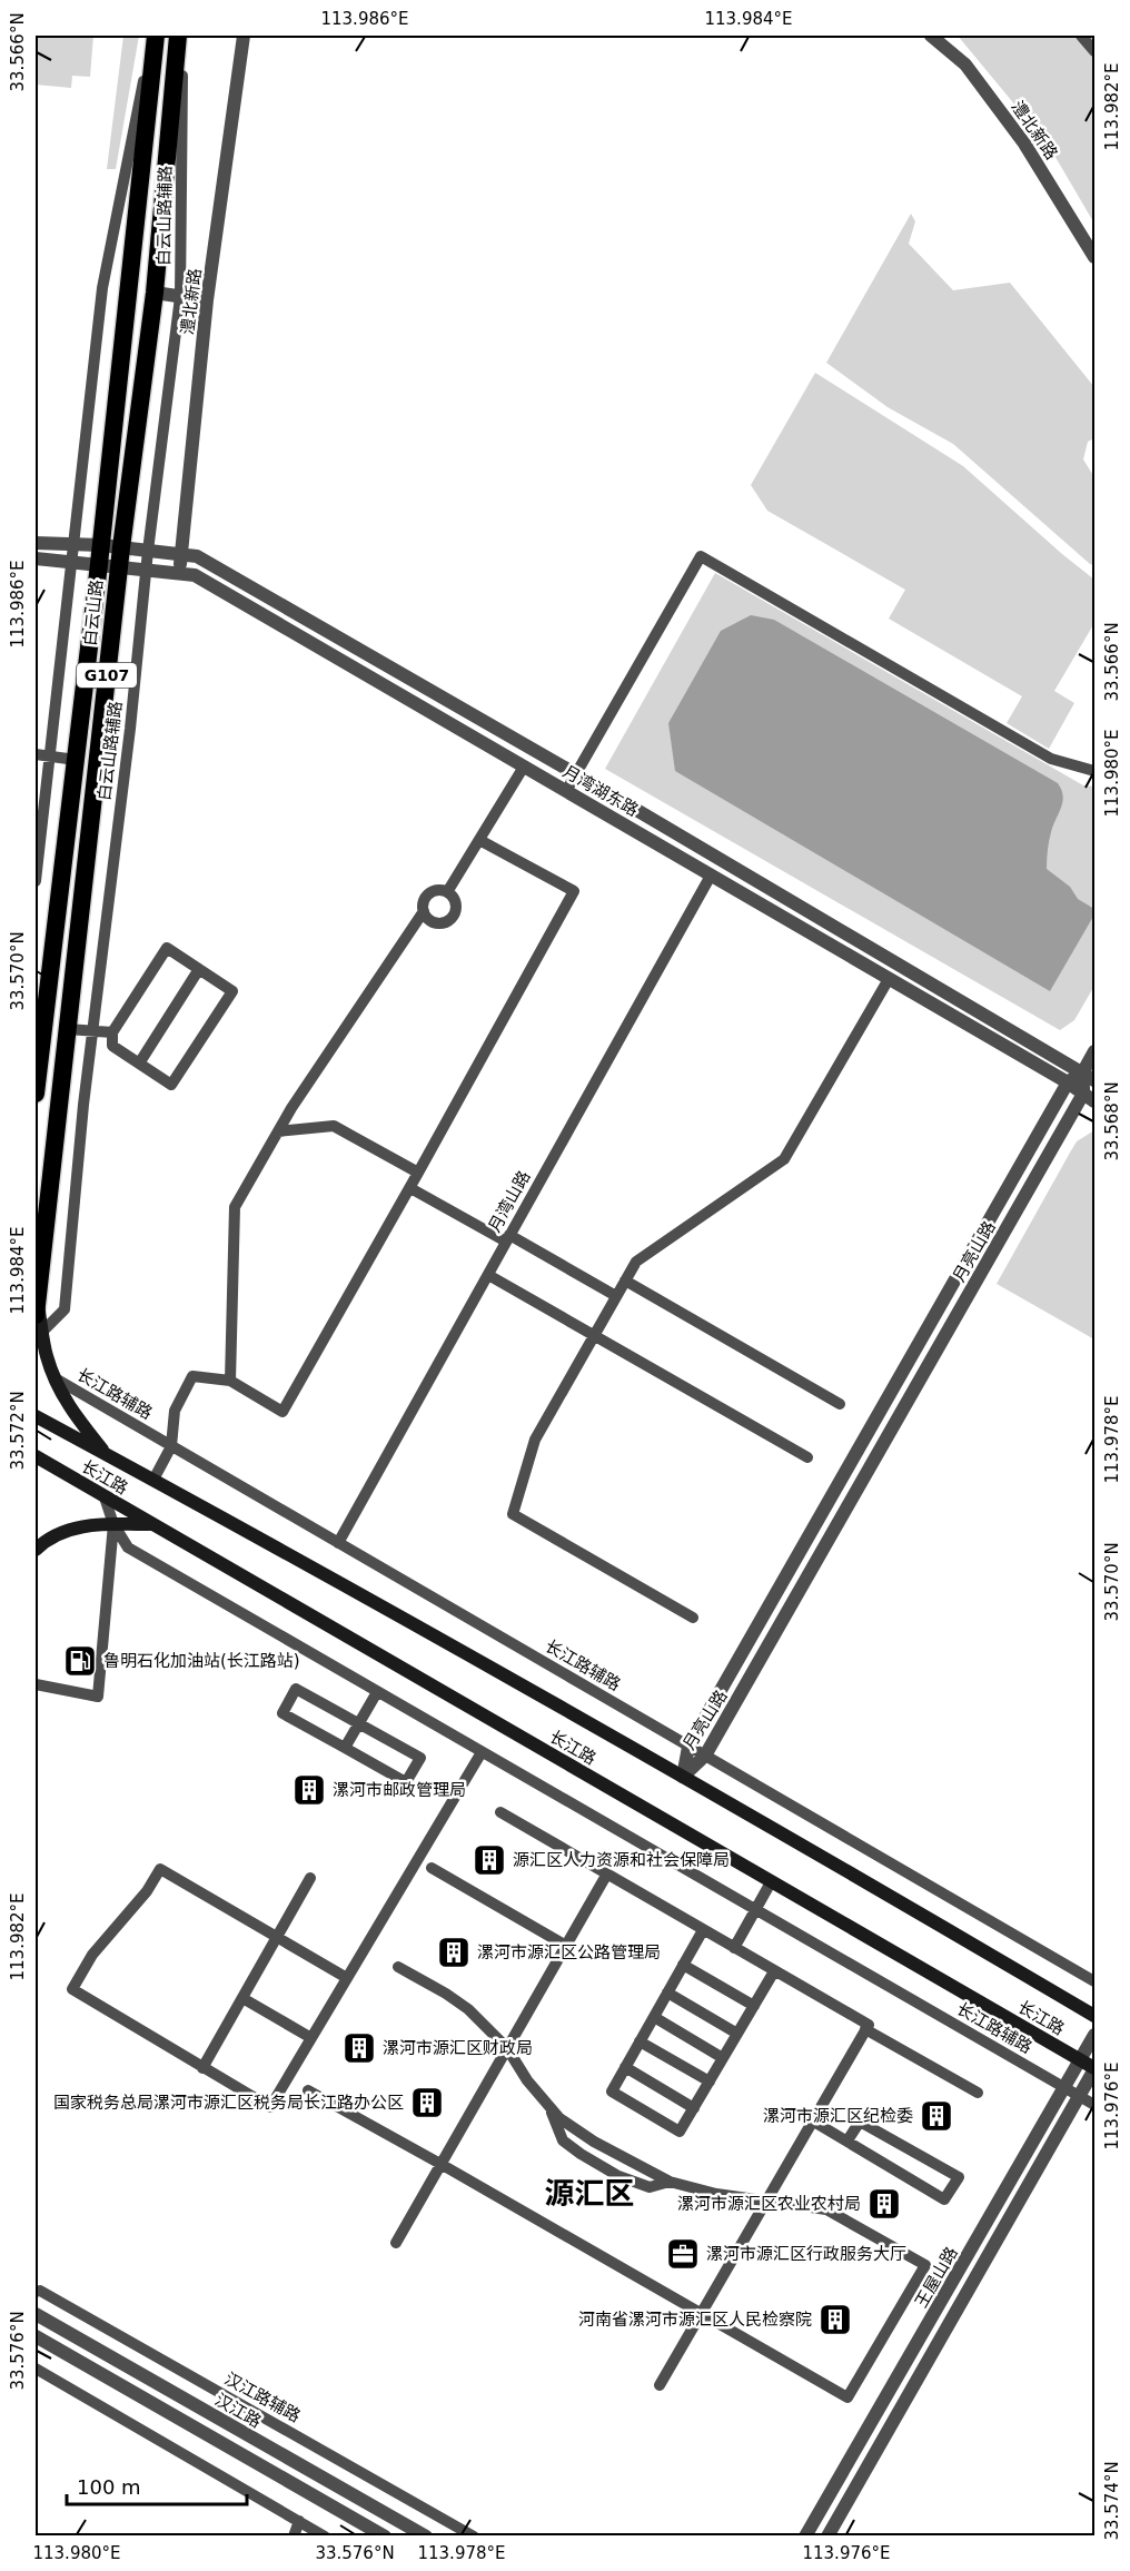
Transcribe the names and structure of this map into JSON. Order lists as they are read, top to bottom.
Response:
{
  "streets": {
    "highway": ["白云山路", "G107"],
    "main road": ["长江路"],
    "street": [
      "澧北新路",
      "白云山路辅路",
      "月湾湖东路",
      "月湾山路",
      "月亮山路",
      "长江路辅路",
      "王屋山路",
      "汉江路辅路",
      "汉江路"
    ]
  },
  "crossings": [
    ["澧北新路", "月湾湖东路"],
    ["白云山路辅路", "白云山路"],
    ["白云山路辅路", "月湾湖东路"],
    ["白云山路", "月湾湖东路"],
    ["月湾湖东路", "月湾山路"],
    ["月湾湖东路", "月亮山路"],
    ["月湾山路", "长江路辅路"],
    ["月亮山路", "长江路辅路"],
    ["月亮山路", "长江路"],
    ["长江路辅路", "长江路"],
    ["长江路辅路", "王屋山路"],
    ["长江路", "王屋山路"]
  ],
  "districts": ["源汇区"],
  "places": {
    "fuel station": ["鲁明石化加油站(长江路站)"],
    "building": [
      "漯河市邮政管理局",
      "源汇区人力资源和社会保障局",
      "漯河市源汇区公路管理局",
      "漯河市源汇区财政局",
      "国家税务总局漯河市源汇区税务局长江路办公区",
      "漯河市源汇区纪检委",
      "漯河市源汇区农业农村局",
      "河南省漯河市源汇区人民检察院"
    ],
    "office": ["漯河市源汇区行政服务大厅"]
  },
  "scale_bar": "100 m",
  "coordinates": [
    "113.986°E",
    "113.984°E",
    "33.566°N",
    "113.982°E",
    "113.980°E",
    "33.570°N",
    "33.568°N",
    "33.572°N",
    "113.978°E",
    "113.976°E",
    "33.576°N",
    "33.574°N"
  ]
}
